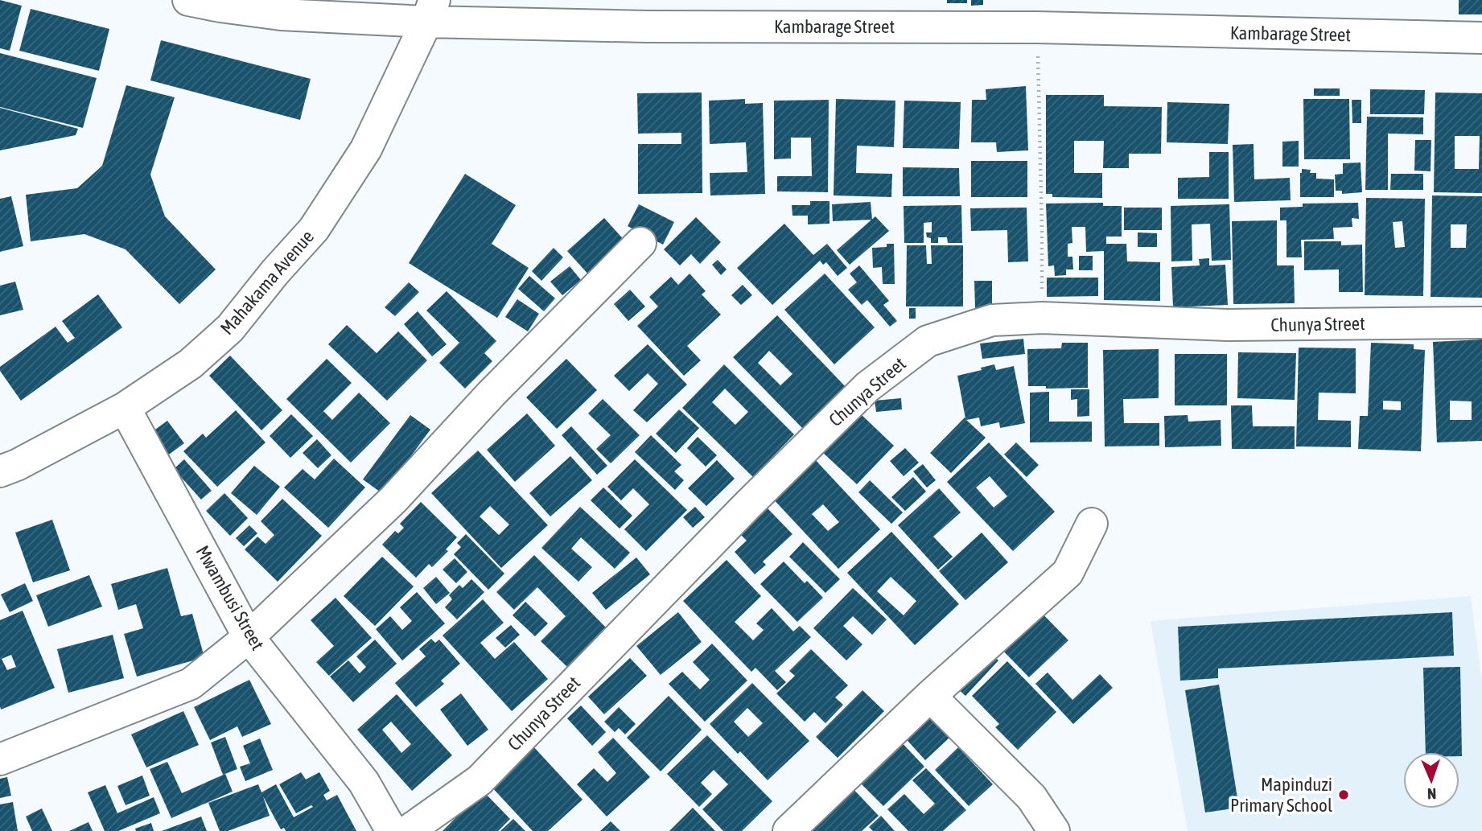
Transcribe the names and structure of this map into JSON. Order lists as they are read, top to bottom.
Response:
{
  "streets": {
    "street": [
      "Kambarage Street",
      "Mahakama Avenue",
      "Chunya Street",
      "Mwambusi Street"
    ]
  },
  "crossings": [
    ["Kambarage Street", "Mahakama Avenue"],
    ["Mahakama Avenue", "Mwambusi Street"]
  ],
  "places": ["Mapinduzi Primary School"],
  "north": "bottom"
}
